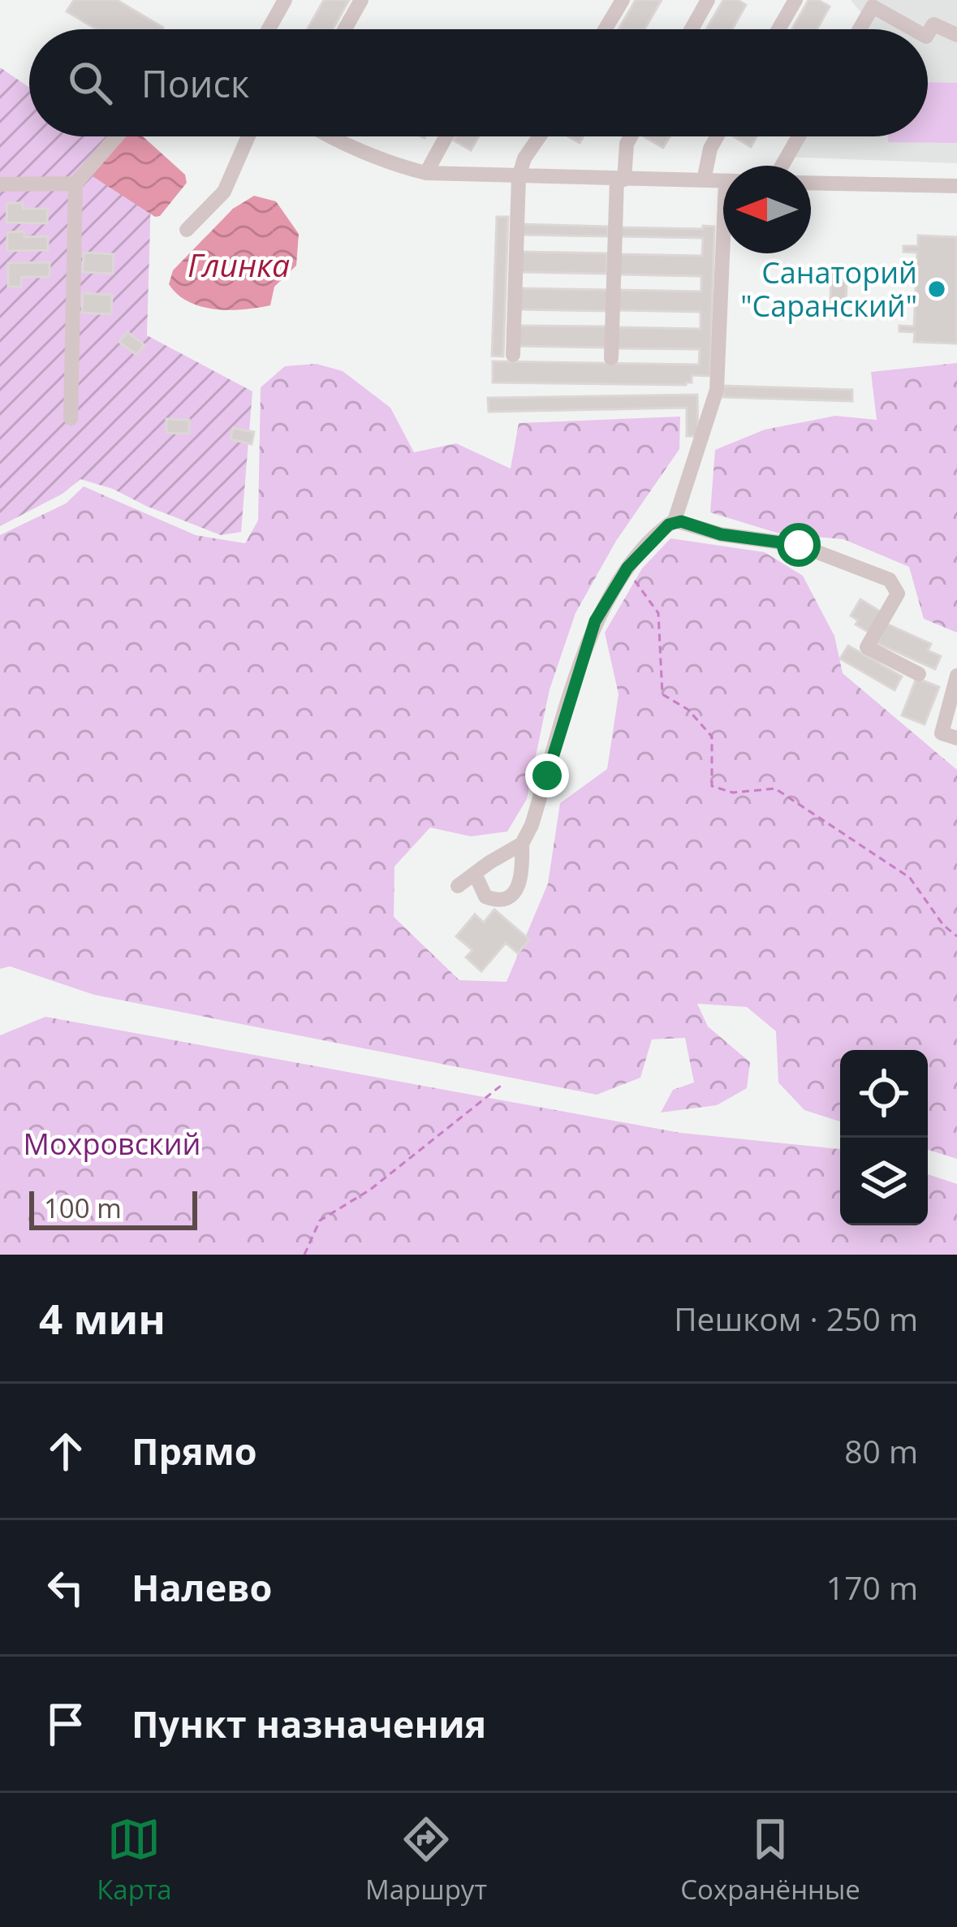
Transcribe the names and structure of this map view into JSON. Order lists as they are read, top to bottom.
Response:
{
  "water": ["Глинка"],
  "parks": ["Мохровский"],
  "places": ["Санаторий \"Саранский\""],
  "scale_bar": "100 m",
  "north": "left",
  "page": {
    "search": "Поиск",
    "scale": "100 m",
    "heading": ["4 мин", "Пешком · 250 m"],
    "list": [
      ["Прямо", "80 m"],
      ["Налево", "170 m"],
      "Пункт назначения"
    ],
    "nav": ["Карта", "Маршрут", "Сохранённые"]
  }
}
